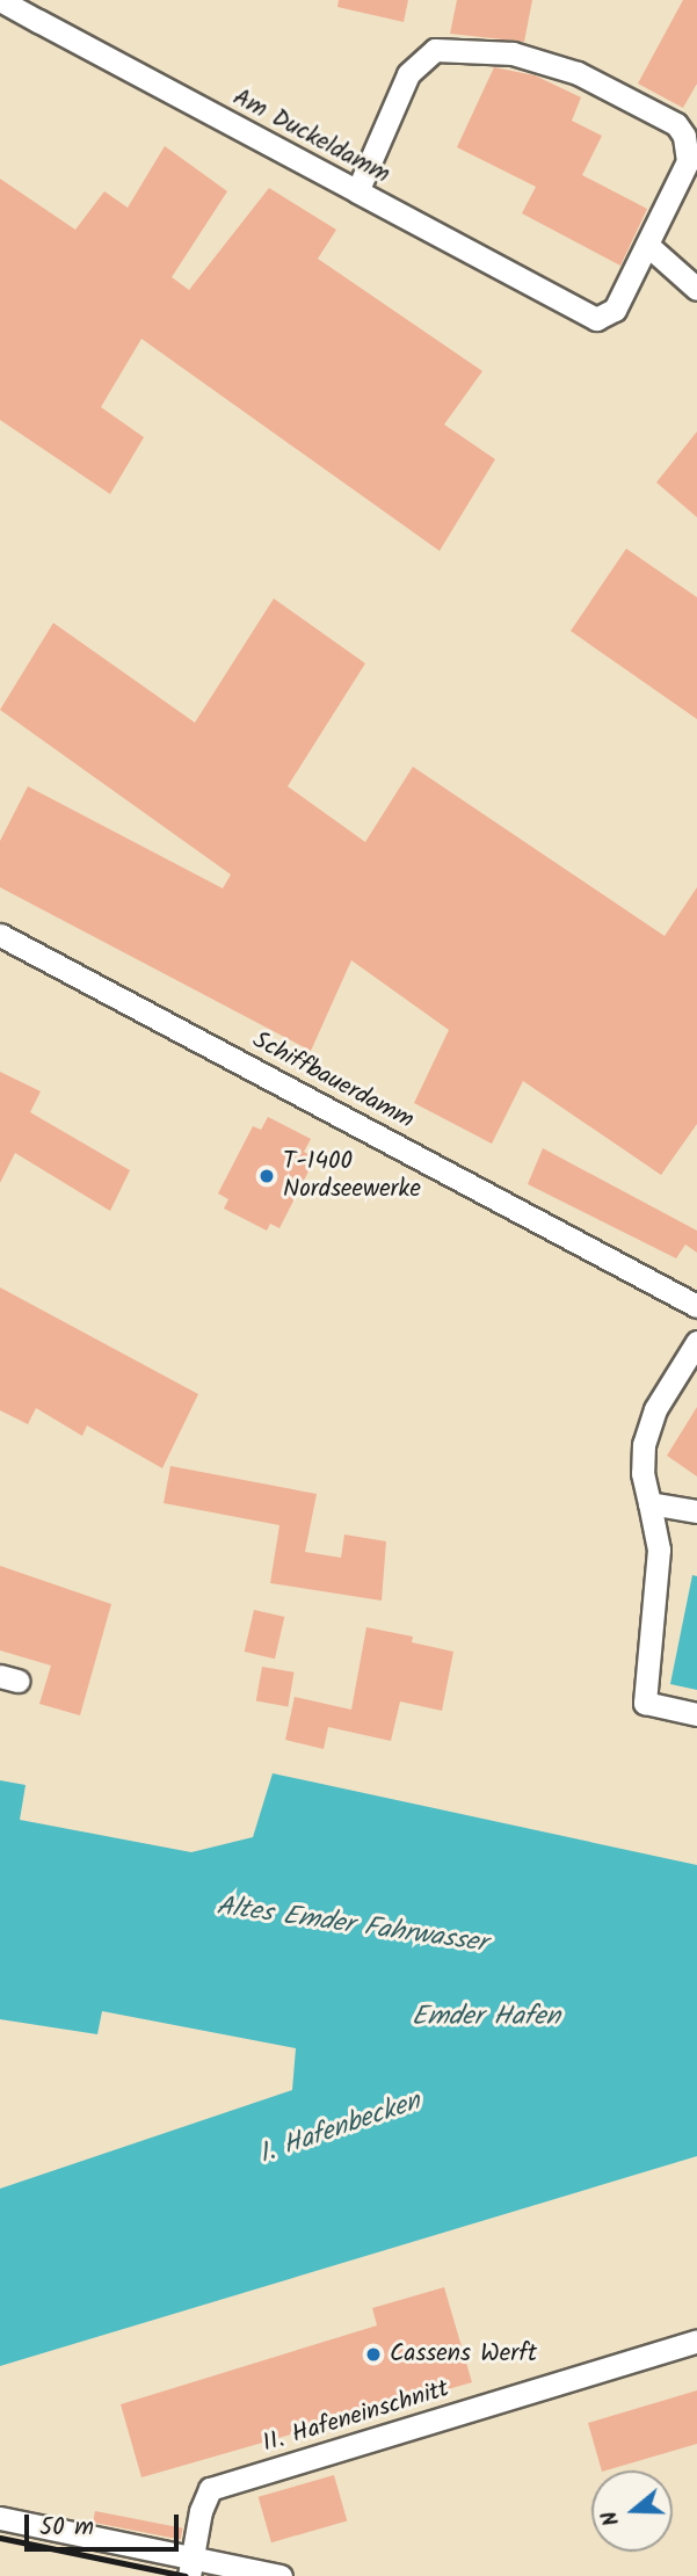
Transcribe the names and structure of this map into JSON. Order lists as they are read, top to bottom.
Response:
{
  "streets": {
    "street": ["Am Duckeldamm", "Schiffbauerdamm", "II. Hafeneinschnitt"]
  },
  "water": ["Altes Emder Fahrwasser", "Emder Hafen", "1. Hafenbecken"],
  "places": ["T-1400 Nordseewerke", "Cassens Werft"],
  "scale_bar": "50 m",
  "north": "left"
}
